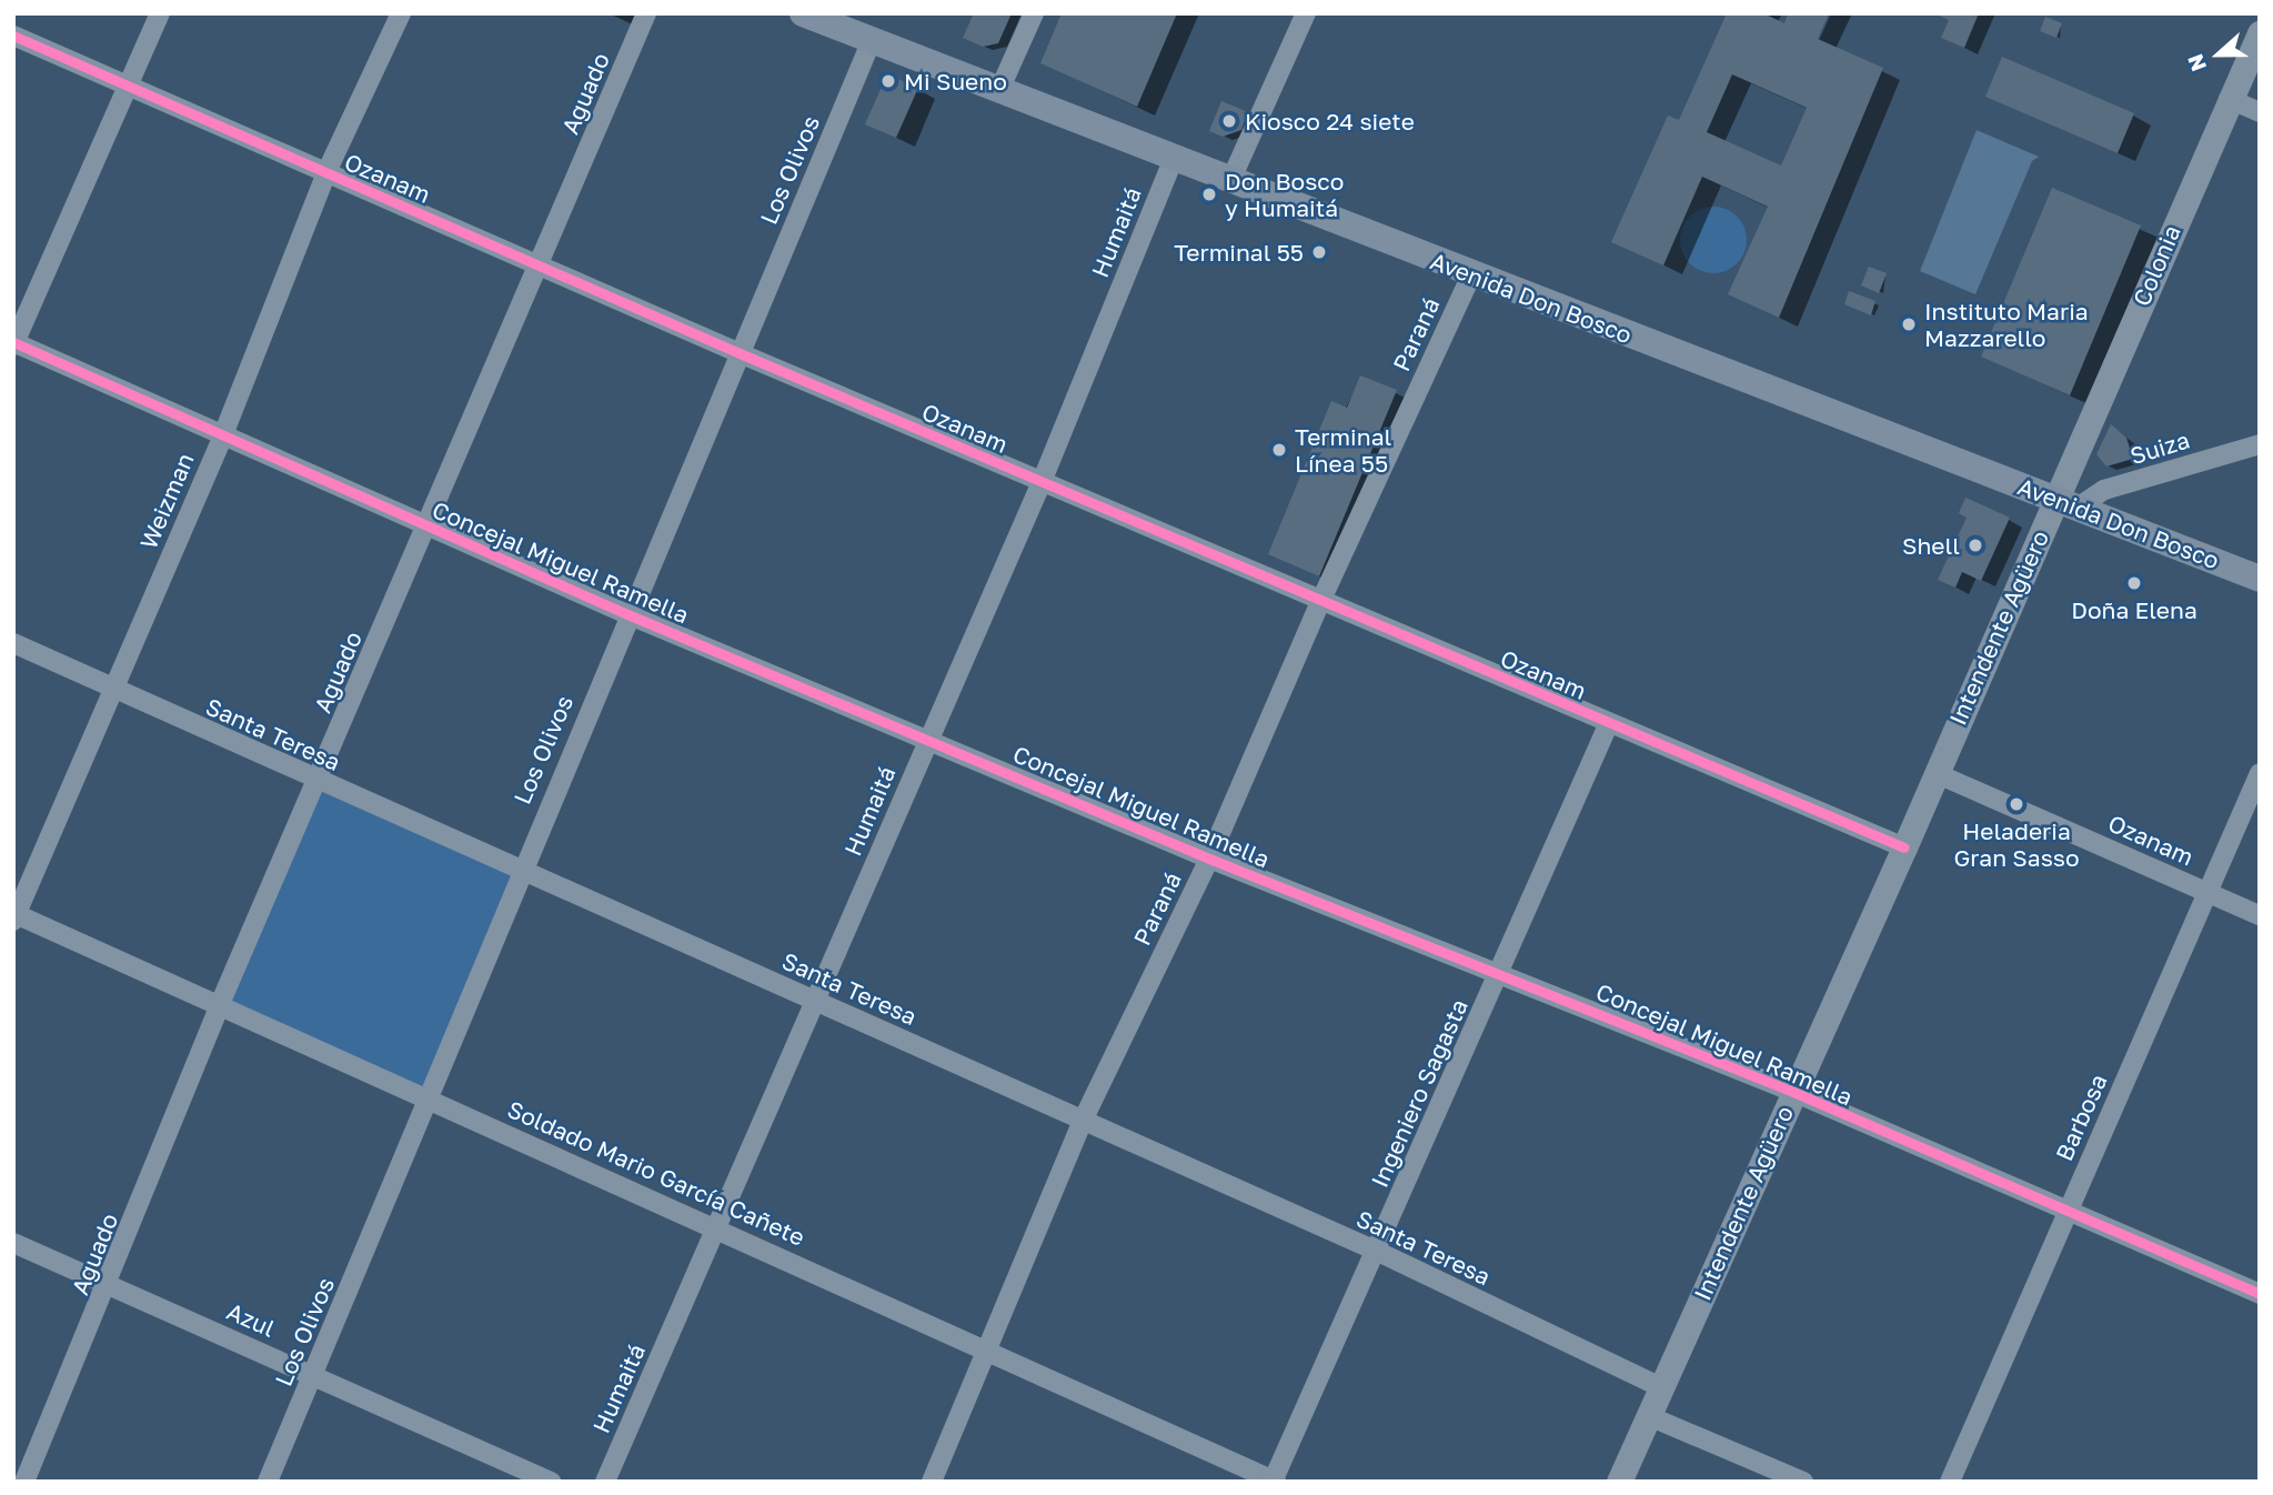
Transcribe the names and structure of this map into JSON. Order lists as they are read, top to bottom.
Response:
{
  "streets": {
    "main road": ["Avenida Don Bosco"],
    "street": [
      "Aguado",
      "Los Olivos",
      "Ozanam",
      "Humaitá",
      "Colonia",
      "Paraná",
      "Suiza",
      "Weizman",
      "Concejal Miguel Ramella",
      "Intendente Agüero",
      "Santa Teresa",
      "Ingeniero Sagasta",
      "Barbosa",
      "Soldado Mario García Cañete",
      "Azul"
    ]
  },
  "crossings": [
    ["Aguado", "Ozanam"],
    ["Aguado", "Concejal Miguel Ramella"],
    ["Aguado", "Santa Teresa"],
    ["Aguado", "Soldado Mario García Cañete"],
    ["Aguado", "Azul"],
    ["Los Olivos", "Ozanam"],
    ["Los Olivos", "Avenida Don Bosco"],
    ["Los Olivos", "Concejal Miguel Ramella"],
    ["Los Olivos", "Santa Teresa"],
    ["Los Olivos", "Soldado Mario García Cañete"],
    ["Los Olivos", "Azul"],
    ["Ozanam", "Humaitá"],
    ["Ozanam", "Paraná"],
    ["Ozanam", "Weizman"],
    ["Ozanam", "Intendente Agüero"],
    ["Ozanam", "Ingeniero Sagasta"],
    ["Ozanam", "Barbosa"],
    ["Humaitá", "Avenida Don Bosco"],
    ["Humaitá", "Concejal Miguel Ramella"],
    ["Humaitá", "Santa Teresa"],
    ["Humaitá", "Soldado Mario García Cañete"],
    ["Colonia", "Avenida Don Bosco"],
    ["Colonia", "Suiza"],
    ["Colonia", "Intendente Agüero"],
    ["Avenida Don Bosco", "Paraná"],
    ["Avenida Don Bosco", "Suiza"],
    ["Avenida Don Bosco", "Intendente Agüero"],
    ["Paraná", "Concejal Miguel Ramella"],
    ["Paraná", "Santa Teresa"],
    ["Paraná", "Soldado Mario García Cañete"],
    ["Suiza", "Intendente Agüero"],
    ["Weizman", "Concejal Miguel Ramella"],
    ["Weizman", "Santa Teresa"],
    ["Weizman", "Soldado Mario García Cañete"],
    ["Concejal Miguel Ramella", "Intendente Agüero"],
    ["Concejal Miguel Ramella", "Ingeniero Sagasta"],
    ["Concejal Miguel Ramella", "Barbosa"],
    ["Intendente Agüero", "Santa Teresa"],
    ["Santa Teresa", "Ingeniero Sagasta"],
    ["Ingeniero Sagasta", "Soldado Mario García Cañete"]
  ],
  "places": [
    "Mi Sueno",
    "Kiosco 24 siete",
    "Don Bosco y Humaitá",
    "Terminal 55",
    "Instituto Maria Mazzarello",
    "Terminal Línea 55",
    "Shell",
    "Doña Elena",
    "Heladeria Gran Sasso"
  ],
  "north": "left"
}
